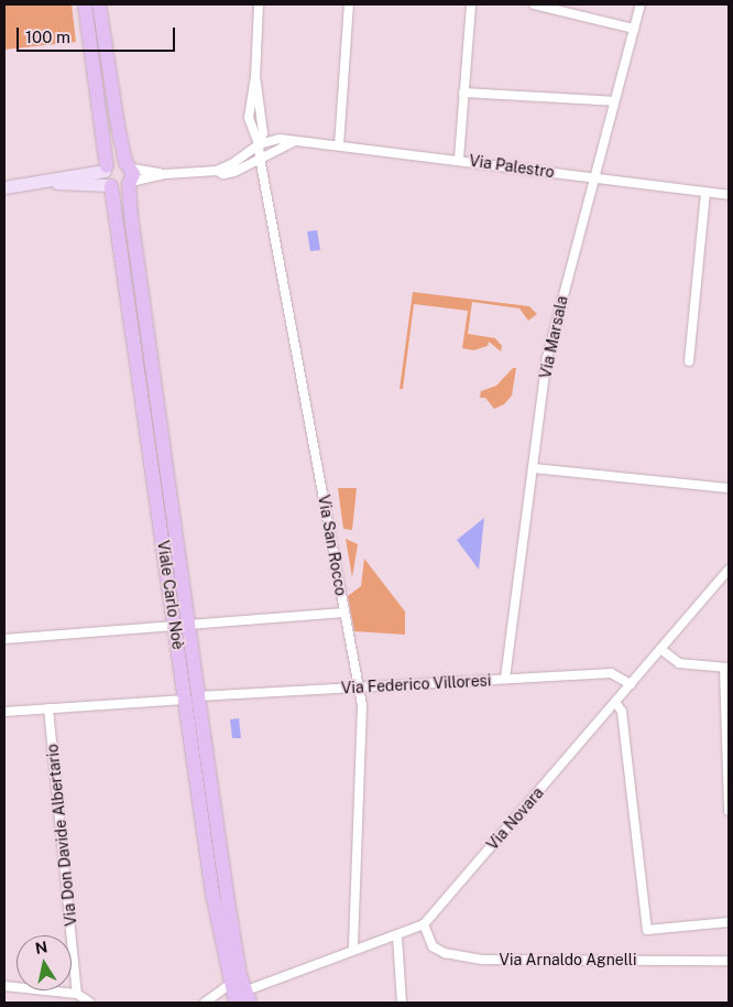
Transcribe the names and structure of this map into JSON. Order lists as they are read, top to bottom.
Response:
{
  "streets": {
    "main road": ["Viale Carlo Noè"],
    "street": [
      "Via Palestro",
      "Via Marsala",
      "Via San Rocco",
      "Via Federico Villoresi",
      "Via Novara",
      "Via Don Davide Albertario",
      "Via Arnaldo Agnelli"
    ]
  },
  "crossings": [
    ["Via Palestro", "Via Marsala"],
    ["Via Palestro", "Via San Rocco"],
    ["Via Palestro", "Viale Carlo Noè"],
    ["Via Marsala", "Via Federico Villoresi"],
    ["Via San Rocco", "Via Federico Villoresi"],
    ["Via San Rocco", "Via Novara"],
    ["Viale Carlo Noè", "Via Federico Villoresi"],
    ["Viale Carlo Noè", "Via Novara"],
    ["Via Federico Villoresi", "Via Novara"],
    ["Via Federico Villoresi", "Via Don Davide Albertario"],
    ["Via Novara", "Via Arnaldo Agnelli"]
  ],
  "scale_bar": "100 m",
  "north": "top"
}
